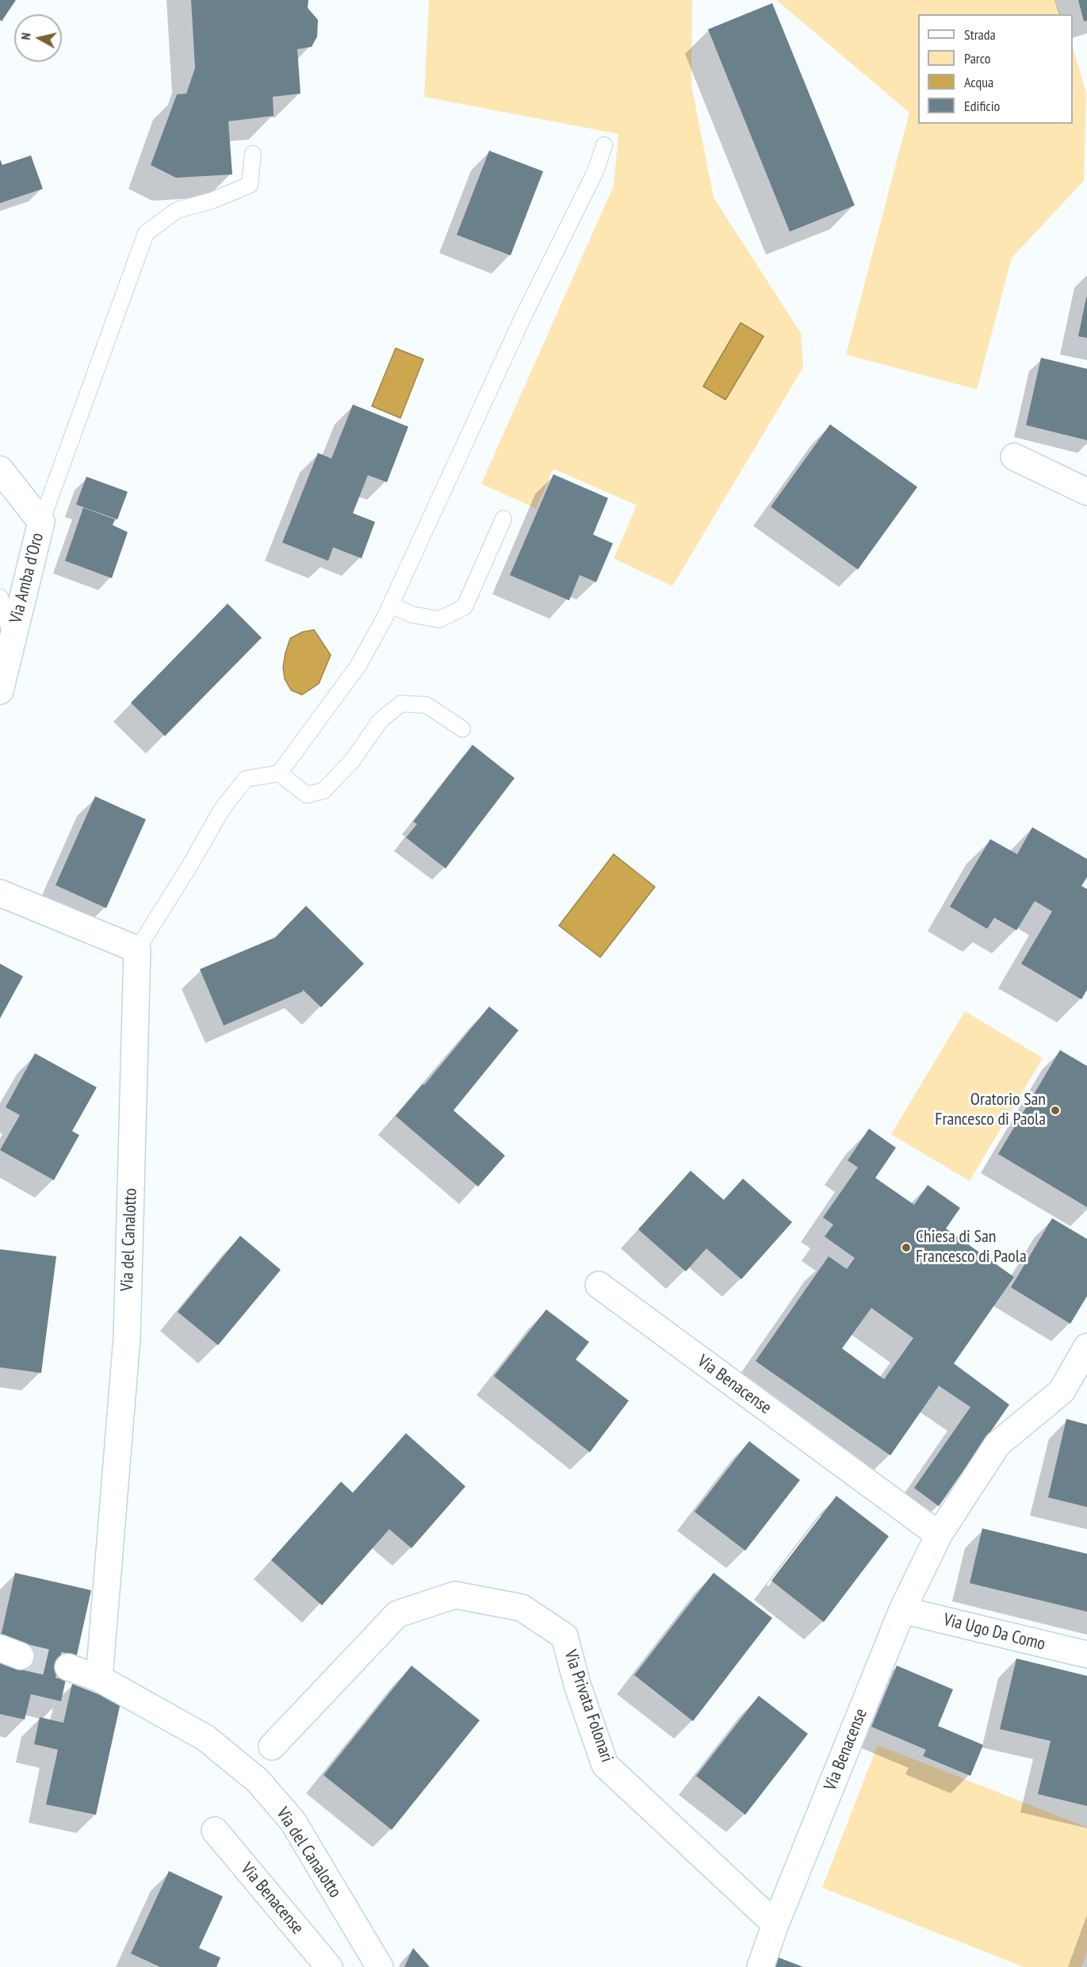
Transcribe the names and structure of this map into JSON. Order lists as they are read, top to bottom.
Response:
{
  "streets": {
    "street": [
      "Via Amba d'Oro",
      "Via del Canalotto",
      "Via Benacense",
      "Via Ugo Da Como",
      "Via Privata Folonari"
    ]
  },
  "crossings": [
    ["Via Benacense", "Via Ugo Da Como"],
    ["Via Benacense", "Via Privata Folonari"]
  ],
  "places": ["Oratorio San Francesco di Paola", "Chiesa di San Francesco di Paola"],
  "legend": [
    "Strada",
    "Parco",
    "Acqua",
    "Edificio"
  ],
  "north": "left"
}
